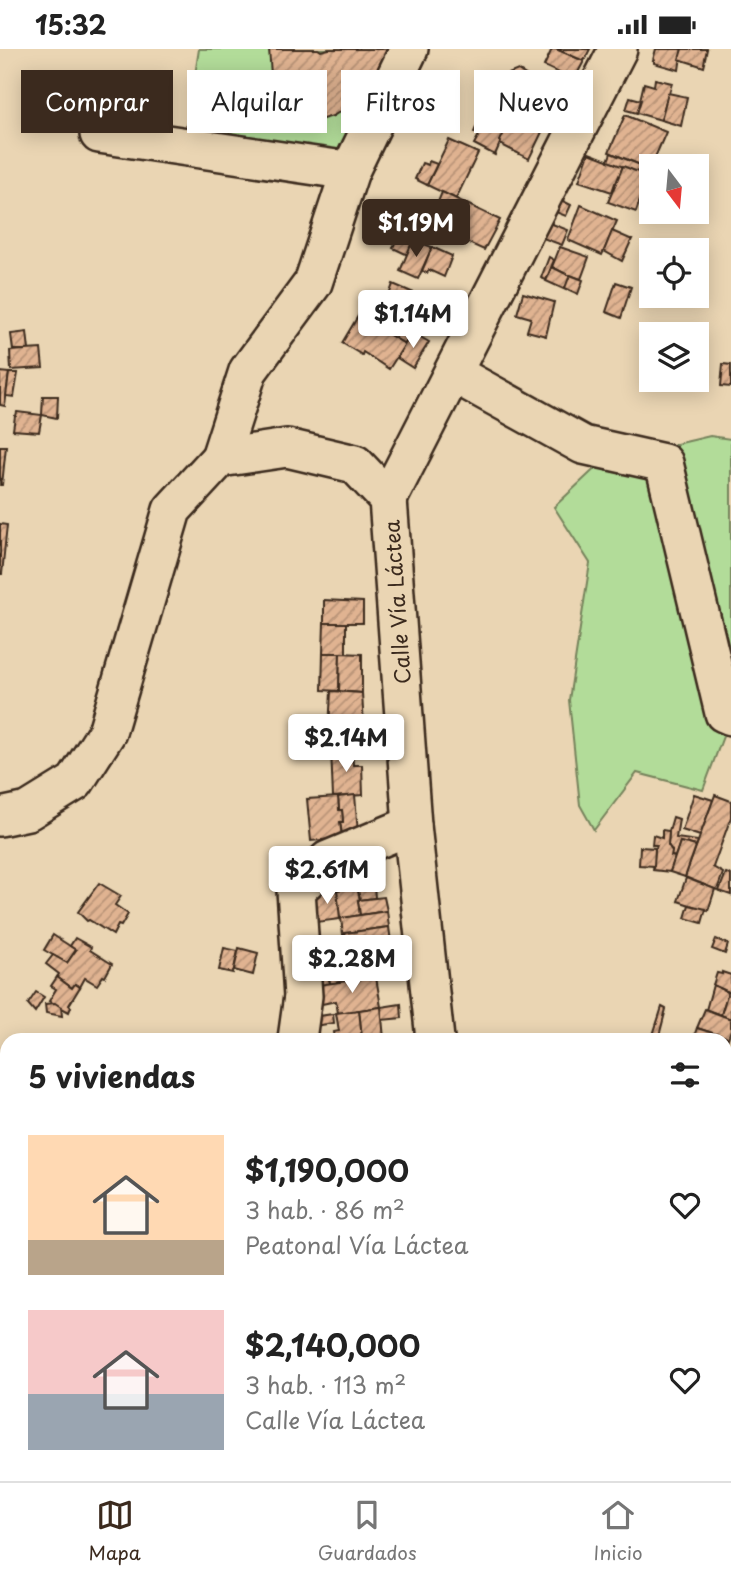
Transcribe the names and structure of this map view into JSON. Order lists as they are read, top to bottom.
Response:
{
  "streets": {
    "street": ["Calle Vía Láctea"]
  },
  "north": "bottom",
  "page": {
    "status": "15:32",
    "chip": [
      "Comprar",
      "Alquilar",
      "Filtros",
      "Nuevo"
    ],
    "price": [
      "$1.19M",
      "$1.14M",
      "$2.14M",
      "$2.61M",
      "$2.28M"
    ],
    "heading": "5 viviendas",
    "list": [
      {
        "name": "$1,190,000",
        "note": "3 hab. · 86 m² · Peatonal Vía Láctea"
      },
      {
        "name": "$2,140,000",
        "note": "3 hab. · 113 m² · Calle Vía Láctea"
      }
    ],
    "tabs": ["Mapa", "Guardados", "Inicio"]
  }
}
